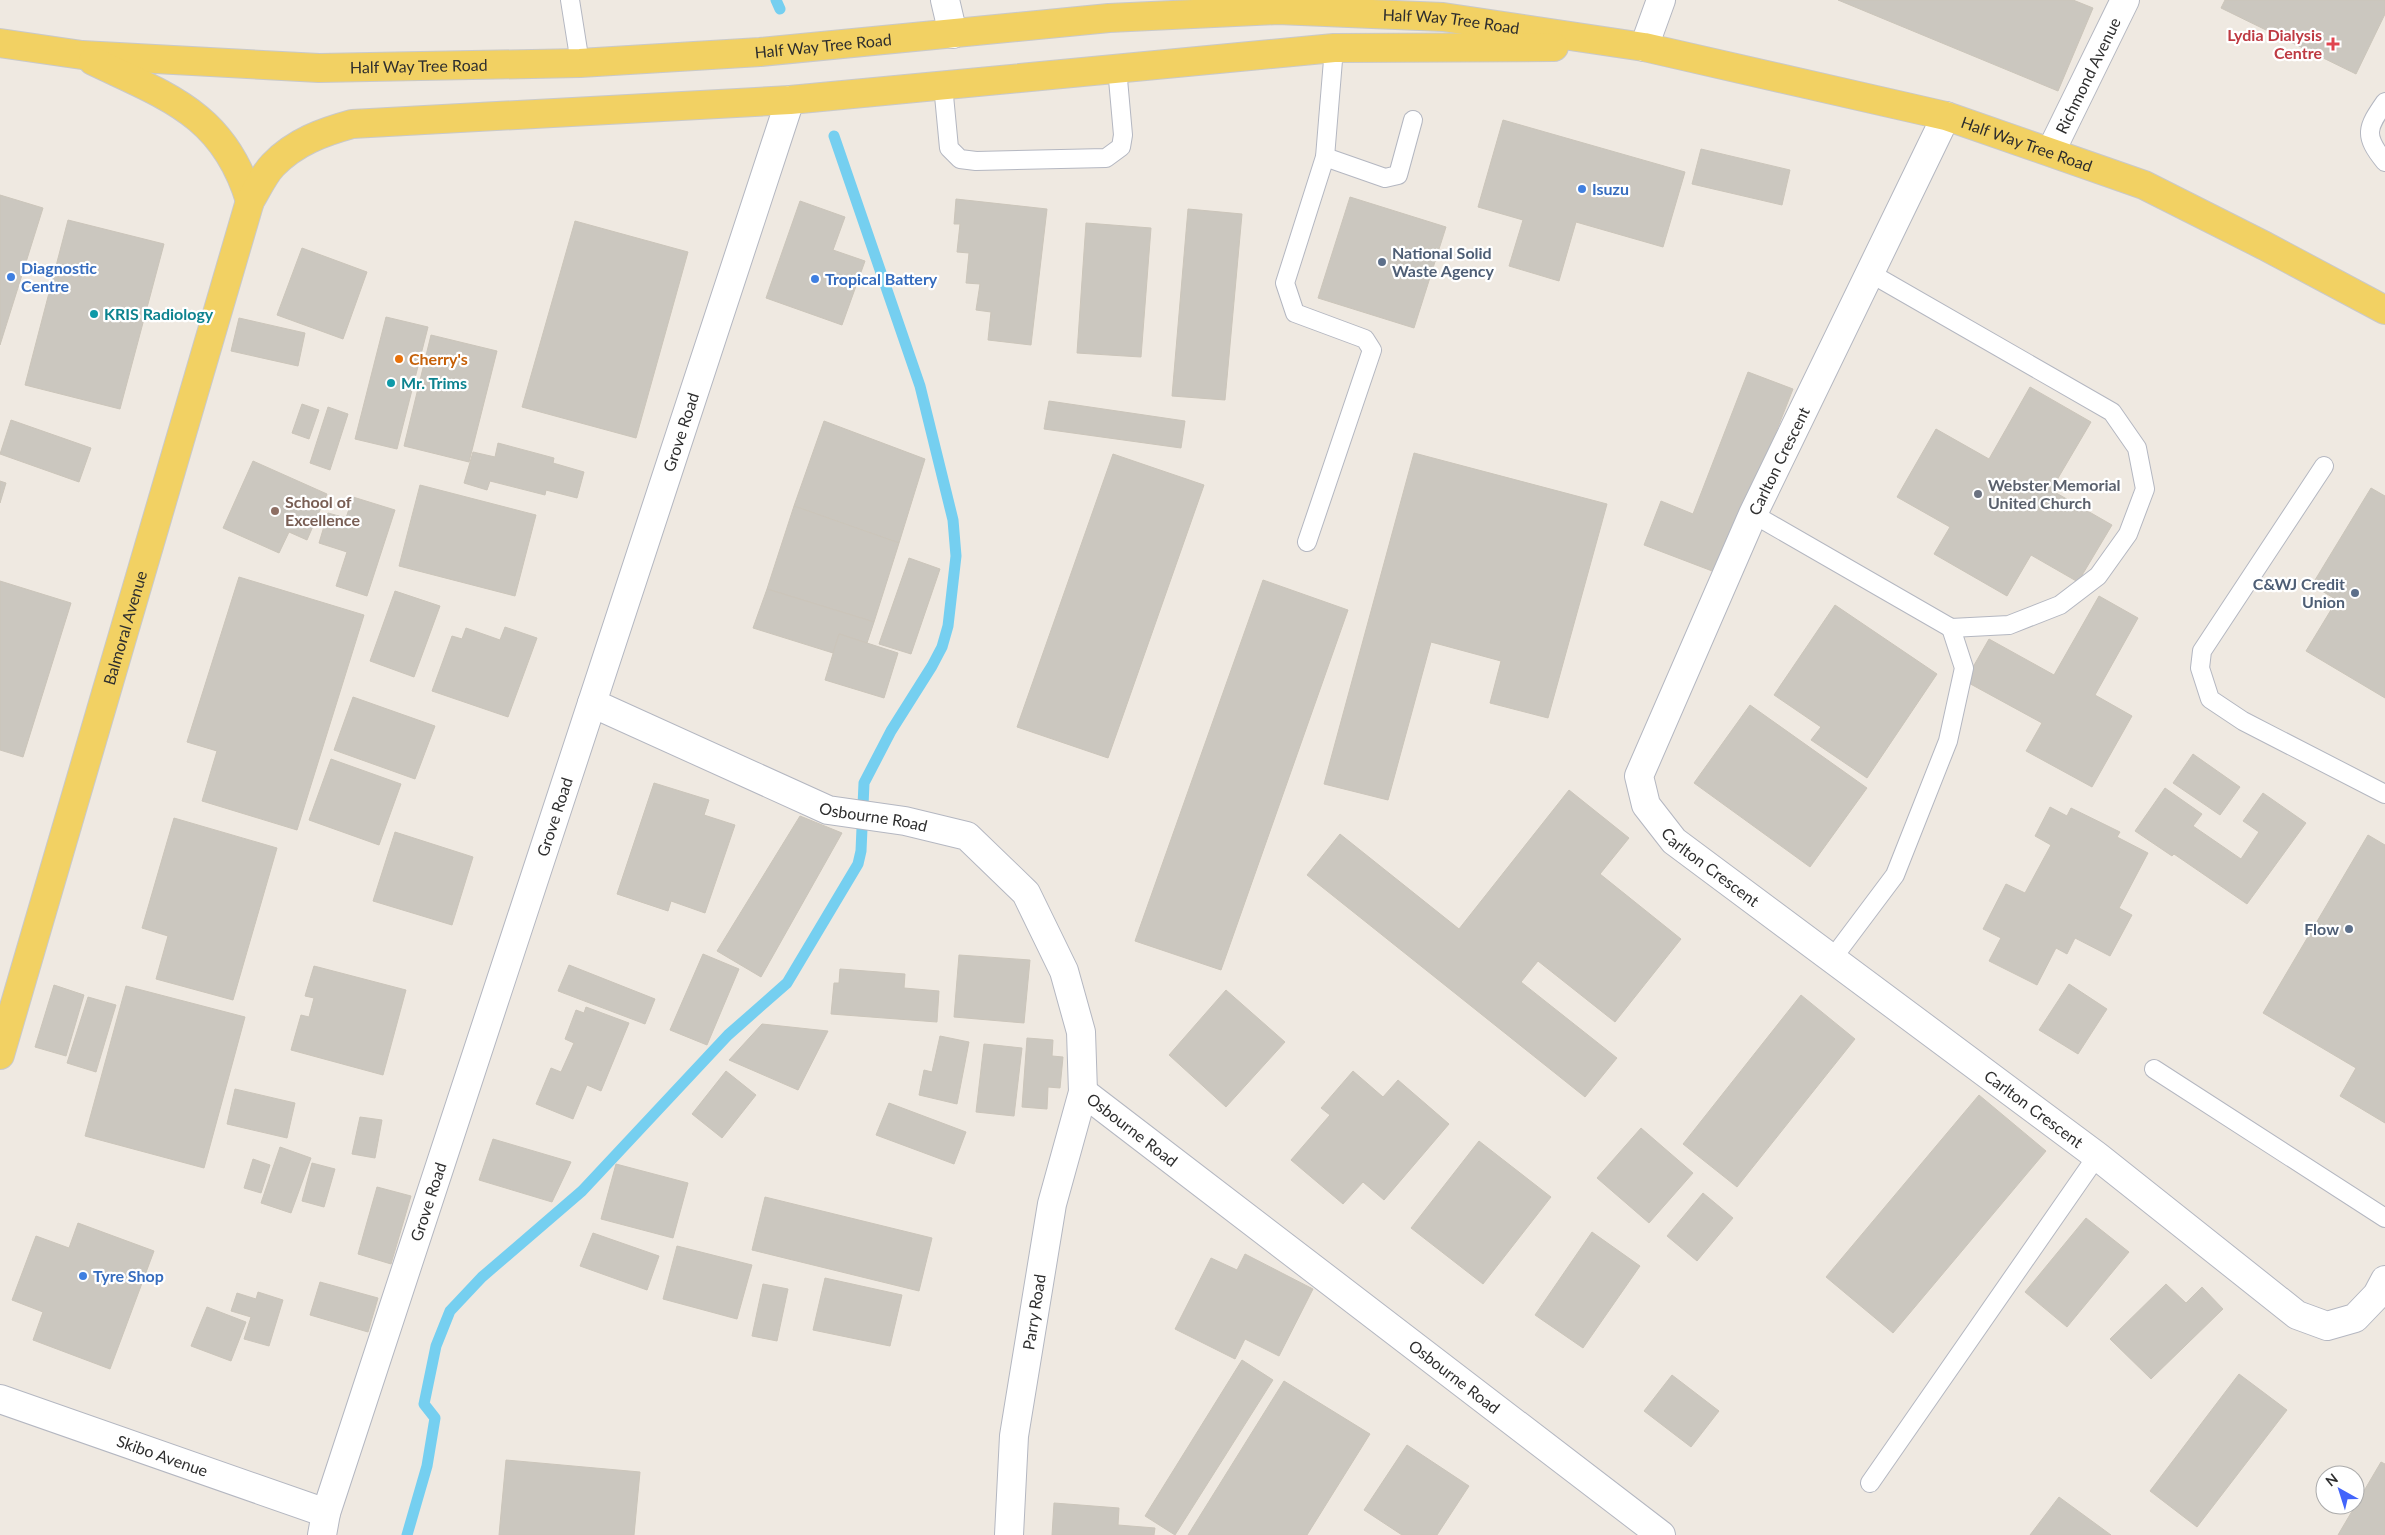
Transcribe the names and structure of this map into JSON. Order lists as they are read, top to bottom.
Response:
{
  "streets": {
    "main road": ["Half Way Tree Road", "Balmoral Avenue"],
    "street": [
      "Richmond Avenue",
      "Grove Road",
      "Carlton Crescent",
      "Osbourne Road",
      "Parry Road",
      "Skibo Avenue"
    ]
  },
  "crossings": [
    ["Half Way Tree Road", "Richmond Avenue"],
    ["Half Way Tree Road", "Grove Road"],
    ["Half Way Tree Road", "Carlton Crescent"],
    ["Half Way Tree Road", "Balmoral Avenue"],
    ["Grove Road", "Osbourne Road"],
    ["Grove Road", "Skibo Avenue"],
    ["Osbourne Road", "Parry Road"]
  ],
  "places": {
    "health": ["Lydia Dialysis Centre"],
    "other": [
      "Isuzu",
      "National Solid Waste Agency",
      "Diagnostic Centre",
      "Tropical Battery",
      "KRIS Radiology",
      "Cherry's",
      "Mr. Trims",
      "Webster Memorial United Church",
      "School of Excellence",
      "C&WJ Credit Union",
      "Flow",
      "Tyre Shop"
    ]
  },
  "north": "top left"
}
